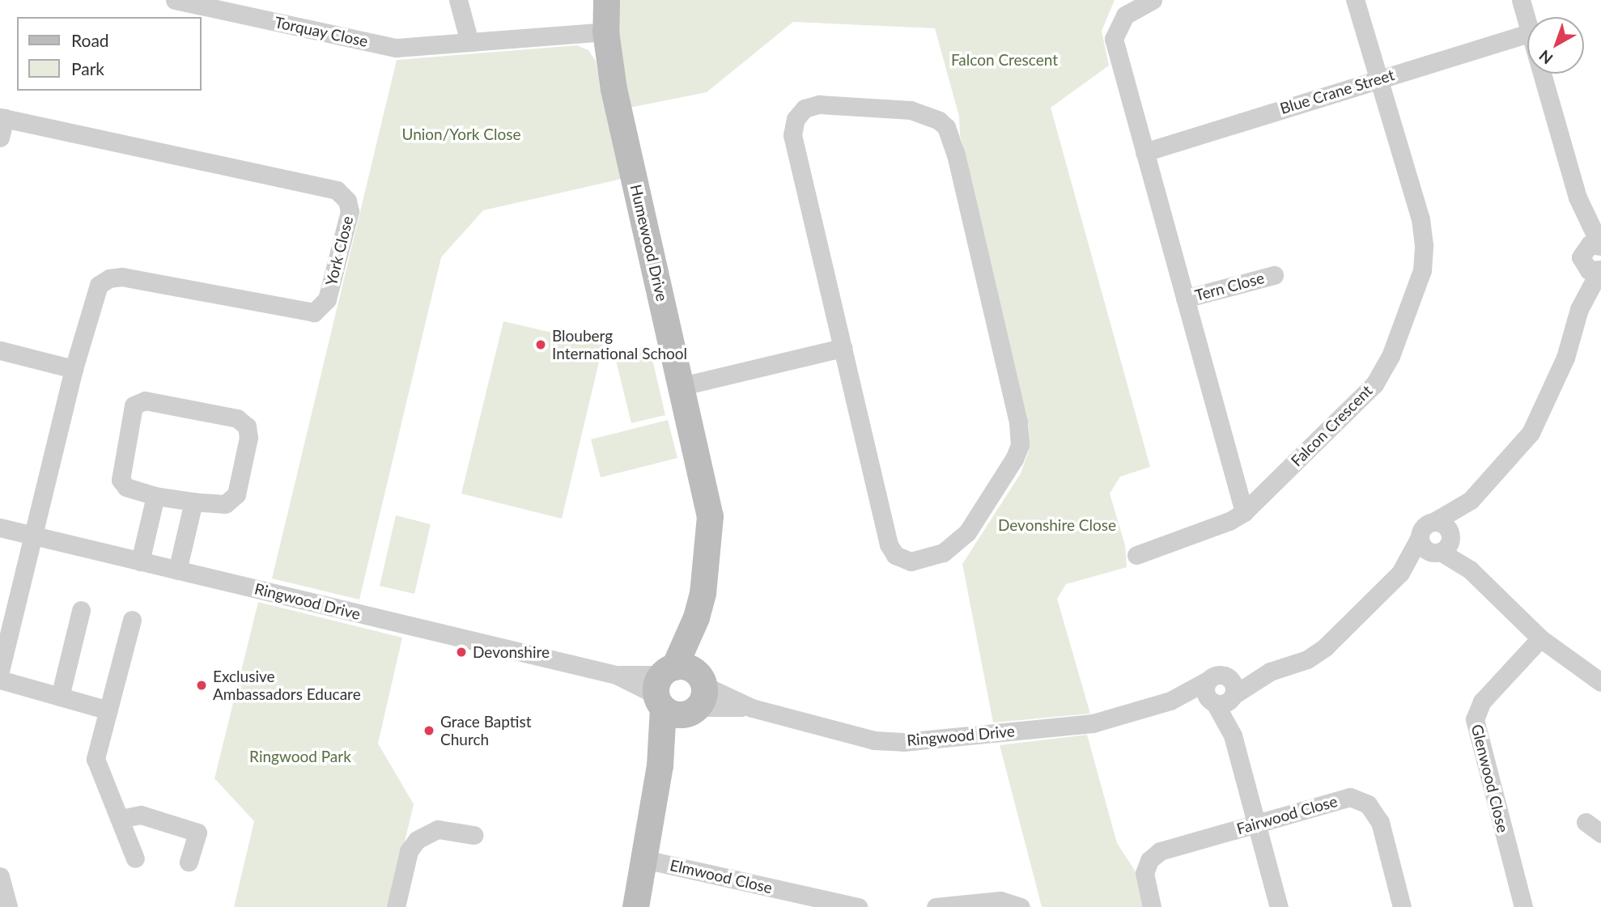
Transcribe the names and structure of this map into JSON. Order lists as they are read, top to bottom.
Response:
{
  "streets": {
    "street": [
      "Torquay Close",
      "Blue Crane Street",
      "Humewood Drive",
      "York Close",
      "Tern Close",
      "Falcon Crescent",
      "Ringwood Drive",
      "Glenwood Close",
      "Fairwood Close",
      "Elmwood Close"
    ]
  },
  "crossings": [
    ["Torquay Close", "Humewood Drive"],
    ["Blue Crane Street", "Falcon Crescent"],
    ["Humewood Drive", "Ringwood Drive"],
    ["Humewood Drive", "Elmwood Close"],
    ["York Close", "Ringwood Drive"]
  ],
  "parks": [
    "Falcon Crescent",
    "Union/York Close",
    "Devonshire Close",
    "Ringwood Park"
  ],
  "places": [
    "Blouberg International School",
    "Devonshire",
    "Exclusive Ambassadors Educare",
    "Grace Baptist Church"
  ],
  "legend": ["Road", "Park"],
  "north": "bottom left"
}
